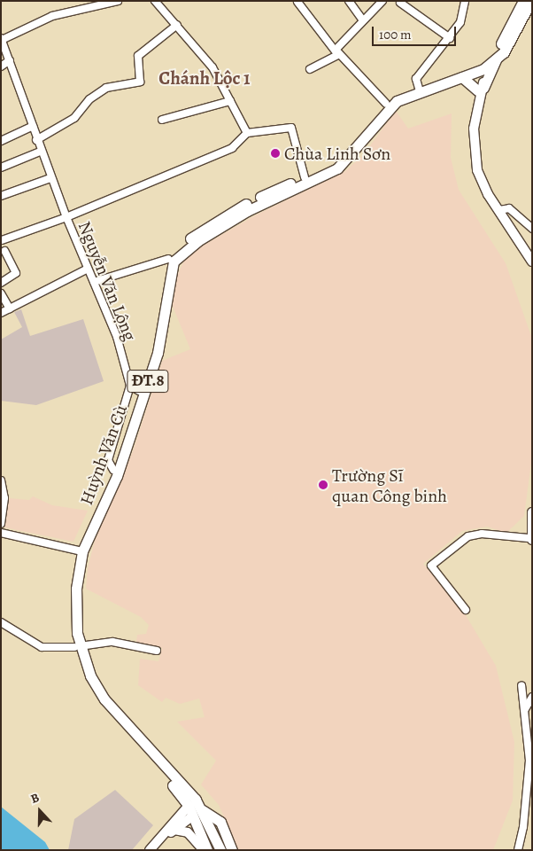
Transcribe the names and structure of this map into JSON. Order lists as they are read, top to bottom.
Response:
{
  "streets": {
    "street": ["Nguyễn Văn Lộng"]
  },
  "districts": ["Chánh Lộc 1"],
  "places": ["Chùa Linh Sơn", "Trường Sĩ quan Công binh"],
  "scale_bar": "100 m",
  "north": "top"
}
